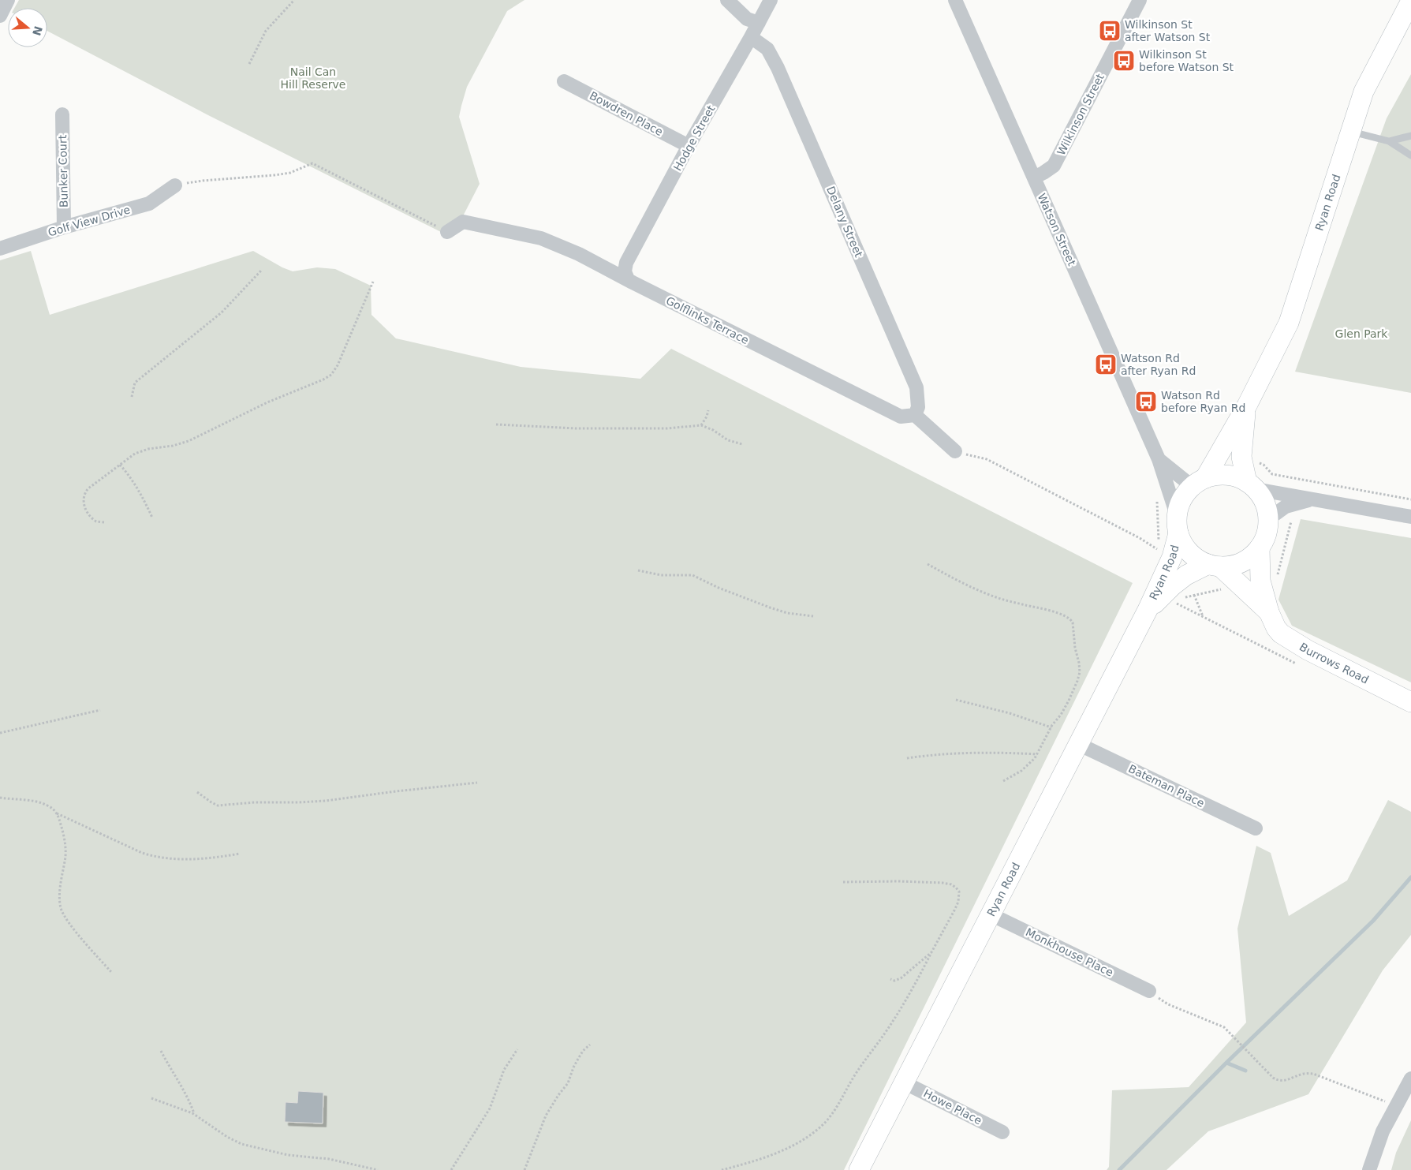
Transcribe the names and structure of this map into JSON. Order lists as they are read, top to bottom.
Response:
{
  "streets": {
    "street": [
      "Bowdren Place",
      "Wilkinson Street",
      "Hodge Street",
      "Bunker Court",
      "Ryan Road",
      "Golf View Drive",
      "Delany Street",
      "Watson Street",
      "Golflinks Terrace",
      "Burrows Road",
      "Bateman Place",
      "Monkhouse Place",
      "Howe Place"
    ]
  },
  "crossings": [
    ["Bowdren Place", "Hodge Street"],
    ["Wilkinson Street", "Watson Street"],
    ["Hodge Street", "Delany Street"],
    ["Hodge Street", "Golflinks Terrace"],
    ["Bunker Court", "Golf View Drive"],
    ["Ryan Road", "Watson Street"],
    ["Ryan Road", "Burrows Road"],
    ["Ryan Road", "Bateman Place"],
    ["Ryan Road", "Monkhouse Place"],
    ["Ryan Road", "Howe Place"],
    ["Delany Street", "Golflinks Terrace"],
    ["Watson Street", "Burrows Road"]
  ],
  "parks": ["Nail Can Hill Reserve", "Glen Park"],
  "places": {
    "bus stop": [
      "Wilkinson St after Watson St",
      "Wilkinson St before Watson St",
      "Watson Rd after Ryan Rd",
      "Watson Rd before Ryan Rd"
    ]
  },
  "north": "right"
}
